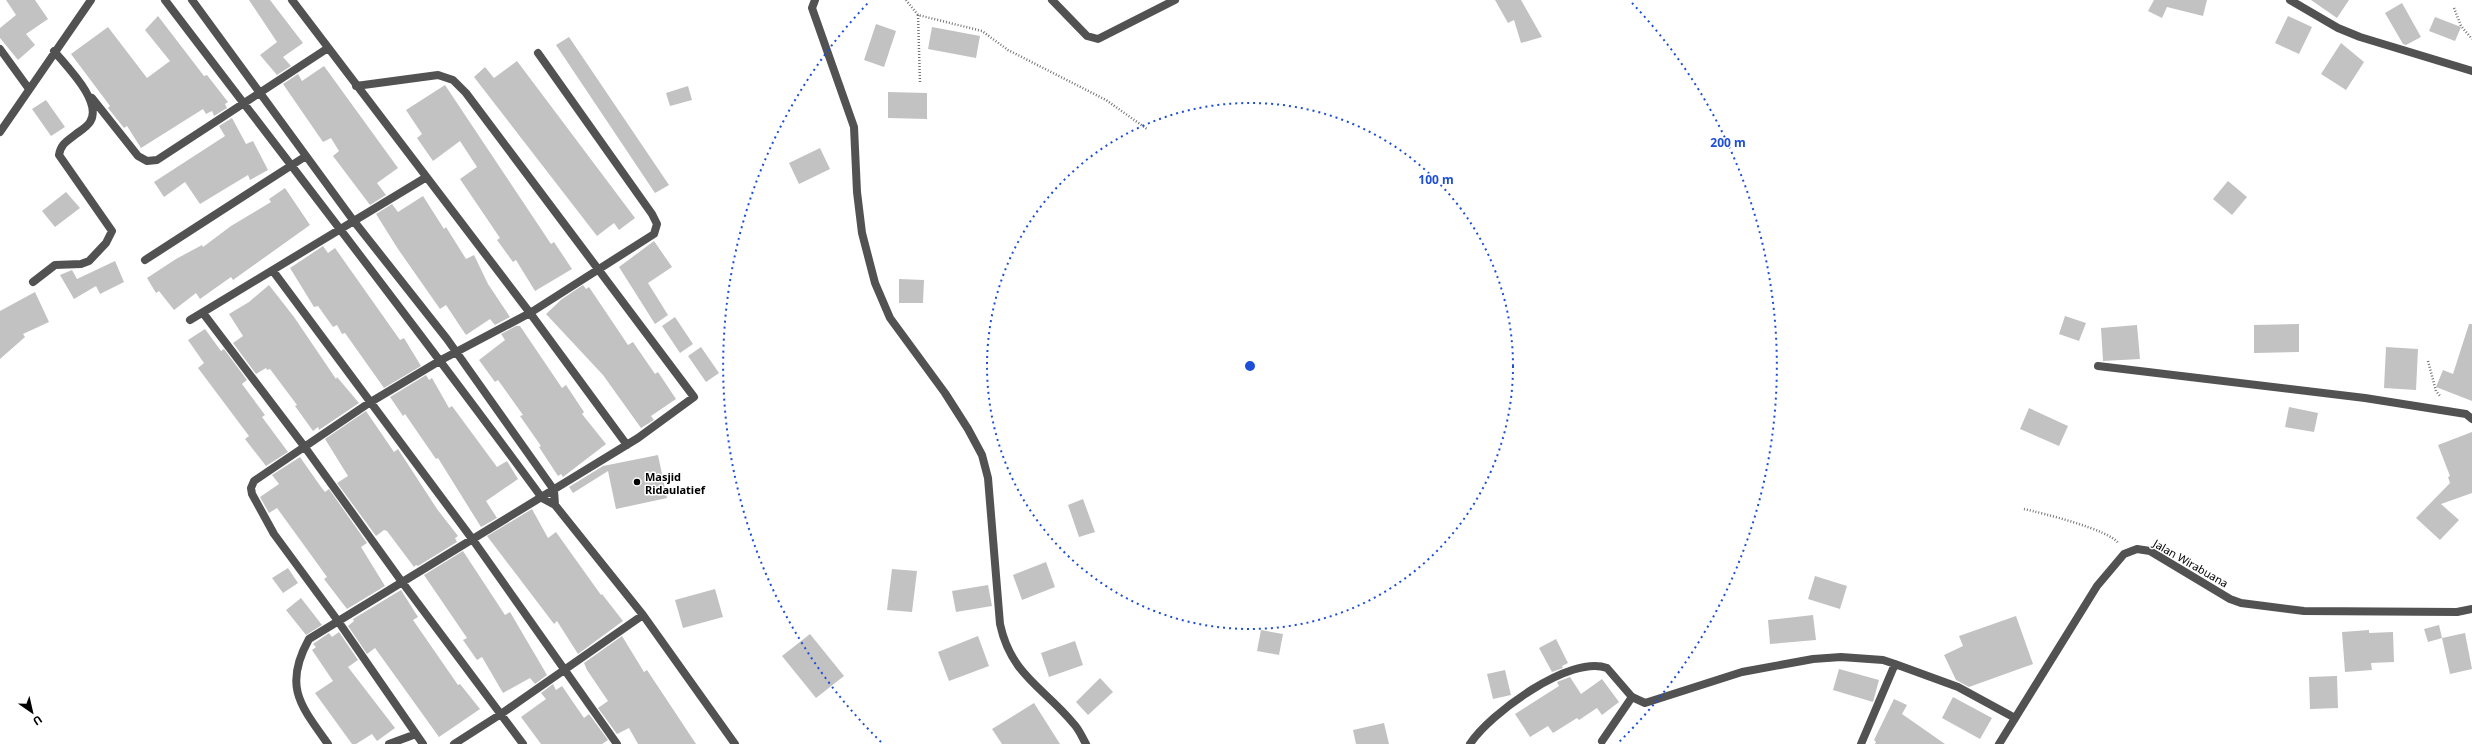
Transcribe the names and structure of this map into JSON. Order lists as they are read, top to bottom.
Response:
{
  "streets": {
    "street": ["Jalan Wirabuana"]
  },
  "places": ["Masjid Ridaulatief"],
  "north": "bottom right",
  "rings": ["200 m", "100 m"]
}
